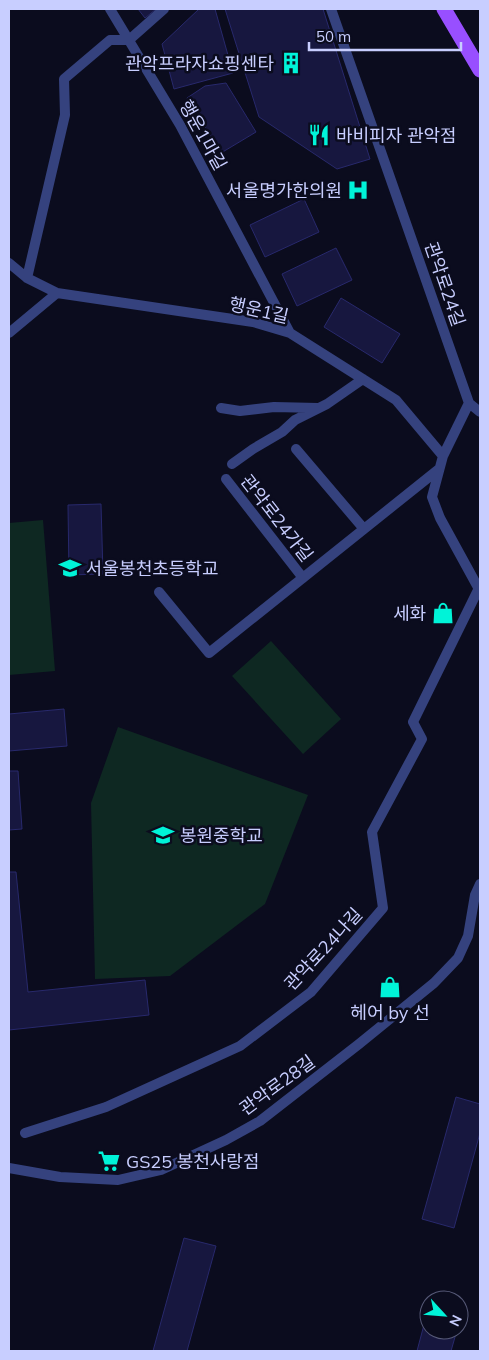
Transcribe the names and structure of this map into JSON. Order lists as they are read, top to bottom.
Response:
{
  "streets": {
    "lane": [
      "행운1마길",
      "관악로24길",
      "행운1길",
      "관악로24가길",
      "관악로24나길",
      "관악로28길"
    ]
  },
  "crossings": [
    ["행운1마길", "행운1길"]
  ],
  "places": {
    "building": ["관악프라자쇼핑센타"],
    "restaurant": ["바비피자 관악점"],
    "hospital": ["서울명가한의원"],
    "school or university": ["서울봉천초등학교", "봉원중학교"],
    "shop": ["세화", "헤어 by 선"],
    "supermarket": ["GS25 봉천사랑점"]
  },
  "scale_bar": "50 m",
  "north": "bottom right"
}
